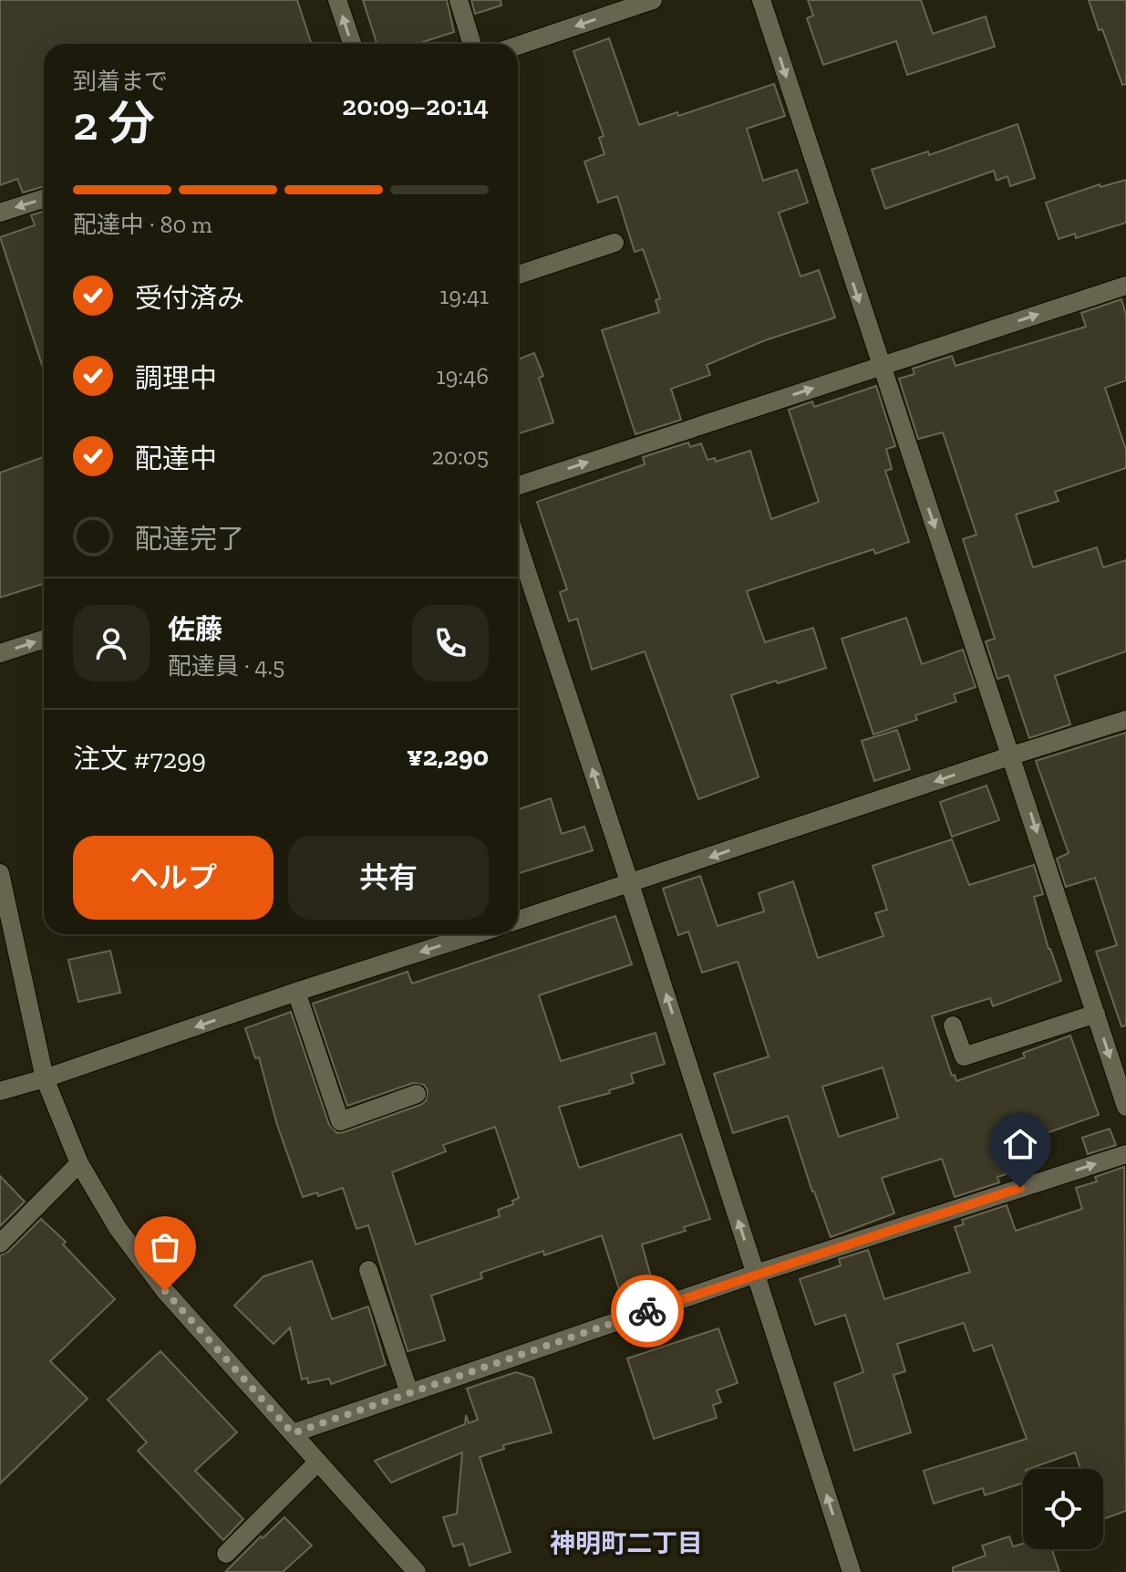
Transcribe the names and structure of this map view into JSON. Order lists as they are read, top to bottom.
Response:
{
  "districts": ["神明町二丁目"],
  "page": {
    "heading": ["2 分", "到着まで", "20:09–20:14"],
    "panel": [
      "佐藤",
      "配達員 · 4.5",
      "注文 #7299",
      "¥2,290"
    ],
    "bar": "配達中 · 80 m",
    "list": [
      ["受付済み", "19:41"],
      ["調理中", "19:46"],
      ["配達中", "20:05"],
      "配達完了"
    ],
    "buttons": ["ヘルプ", "共有"]
  }
}
